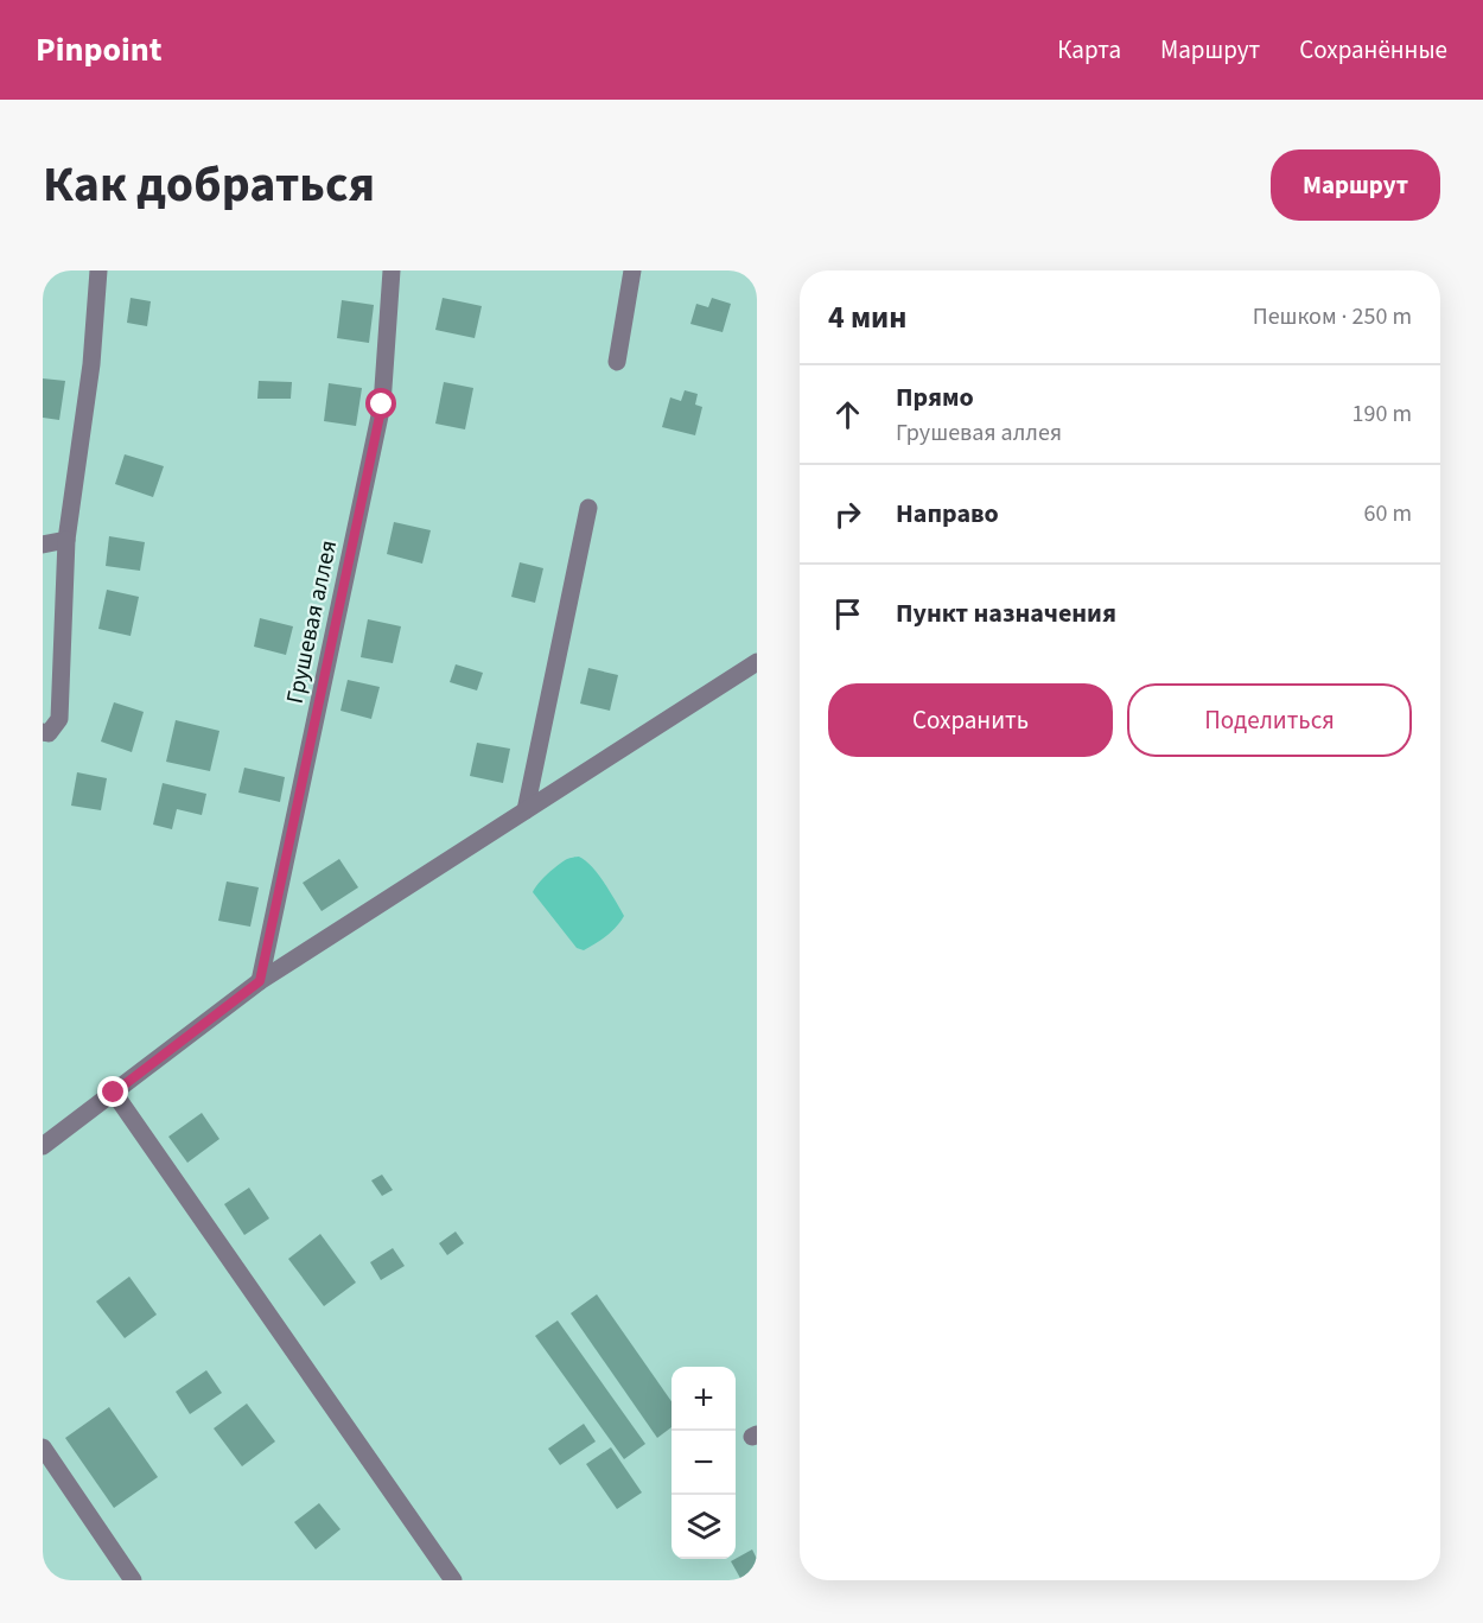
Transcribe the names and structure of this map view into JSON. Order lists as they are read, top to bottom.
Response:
{
  "streets": {
    "street": ["Грушевая аллея"]
  },
  "page": {
    "header": "Pinpoint",
    "nav": ["Карта", "Маршрут", "Сохранённые"],
    "title": "Как добраться",
    "buttons": [
      "Маршрут",
      ["Сохранить", "Поделиться"]
    ],
    "heading": ["4 мин", "Пешком · 250 m"],
    "list": [
      ["Прямо", "Грушевая аллея", "190 m"],
      ["Направо", "60 m"],
      "Пункт назначения"
    ],
    "map_buttons": ["+", "−"]
  }
}
